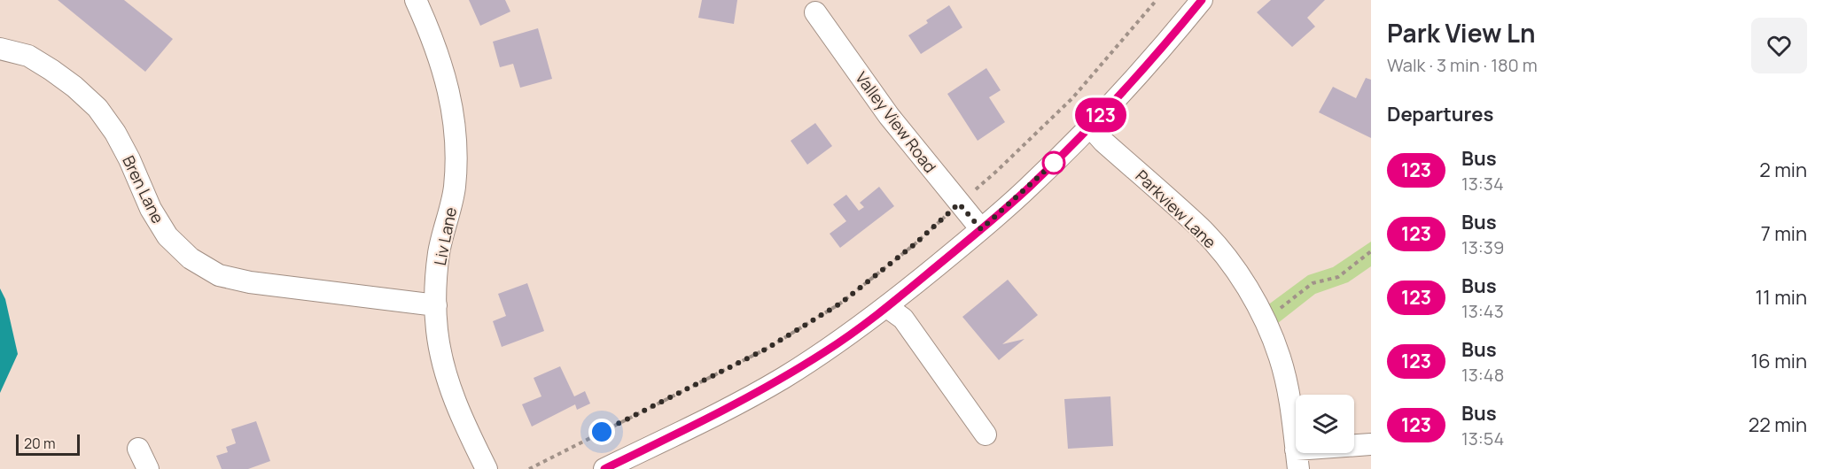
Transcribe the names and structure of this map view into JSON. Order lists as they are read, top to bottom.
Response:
{
  "streets": {
    "street": [
      "Valley View Road",
      "Bren Lane",
      "Parkview Lane",
      "Liv Lane"
    ]
  },
  "crossings": [
    ["Bren Lane", "Liv Lane"]
  ],
  "lines": ["bus line 123"],
  "scale_bar": "20 m",
  "page": {
    "on_map": "123",
    "heading": [
      ["Park View Ln", "Walk · 3 min · 180 m"],
      "Departures"
    ],
    "list": [
      {
        "mark": "123",
        "name": "Bus",
        "note": "13:34",
        "value": "2 min"
      },
      {
        "mark": "123",
        "name": "Bus",
        "note": "13:39",
        "value": "7 min"
      },
      {
        "mark": "123",
        "name": "Bus",
        "note": "13:43",
        "value": "11 min"
      },
      {
        "mark": "123",
        "name": "Bus",
        "note": "13:48",
        "value": "16 min"
      },
      {
        "mark": "123",
        "name": "Bus",
        "note": "13:54",
        "value": "22 min"
      }
    ],
    "scale": "20 m"
  }
}
